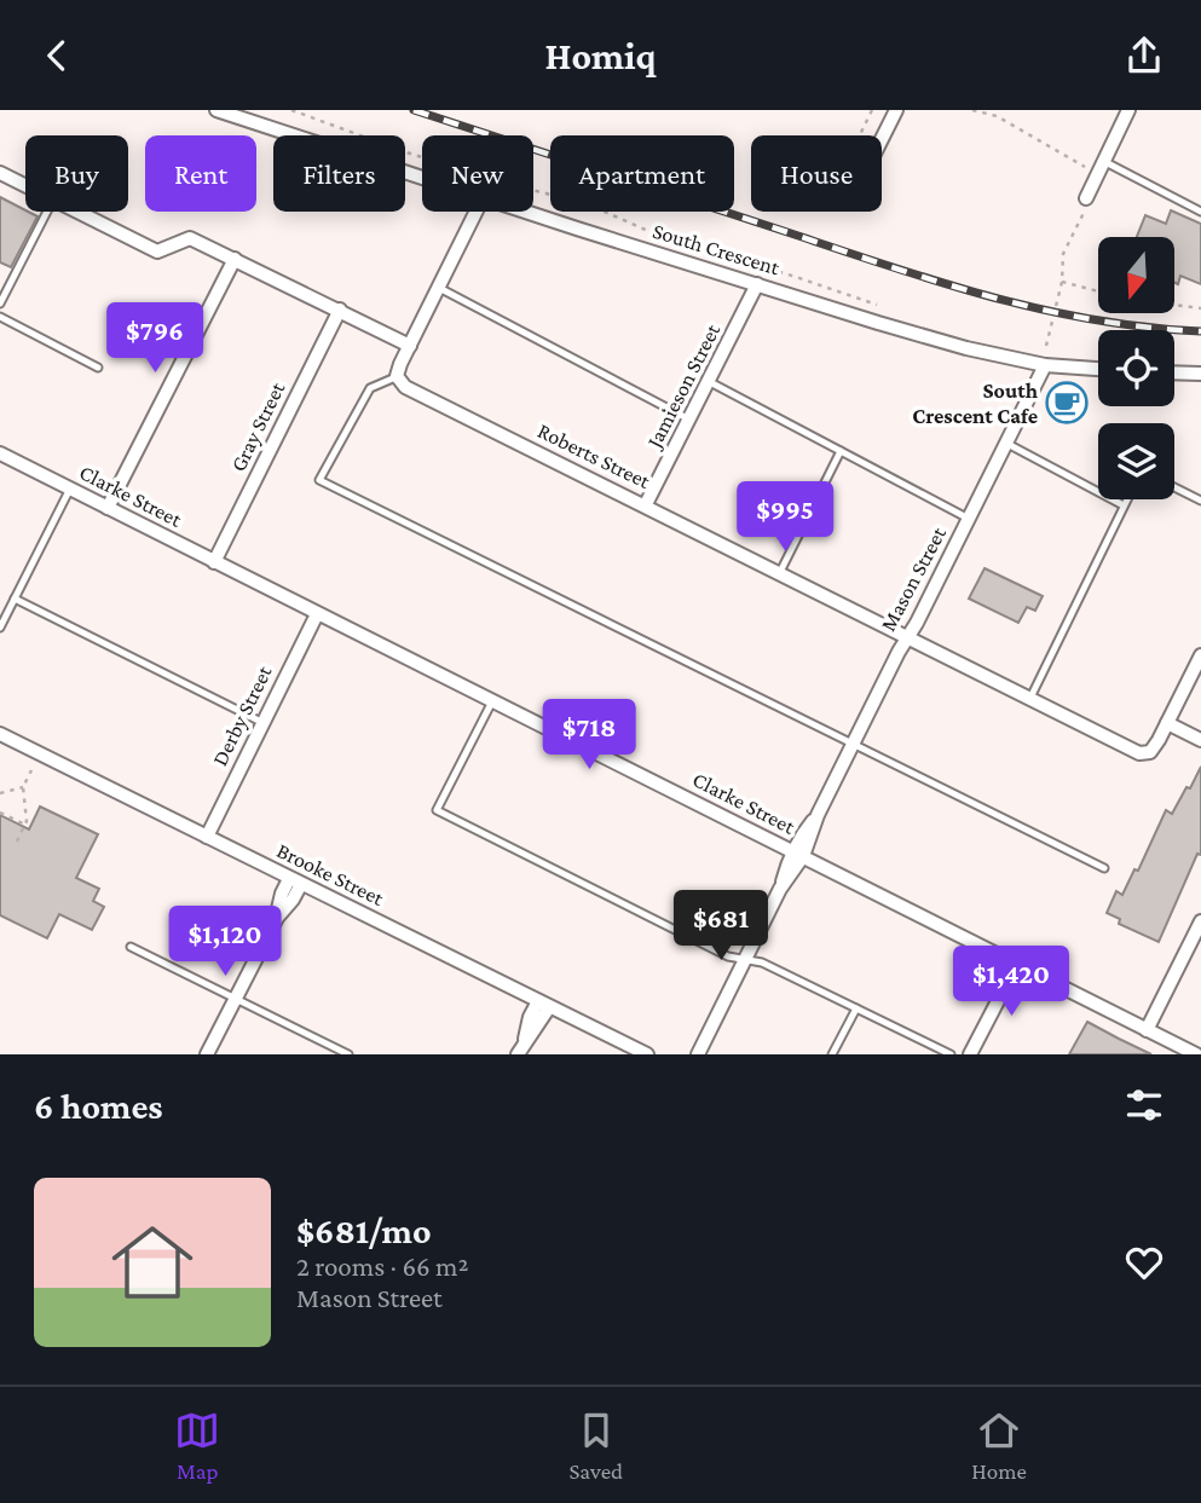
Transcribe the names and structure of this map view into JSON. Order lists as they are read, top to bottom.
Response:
{
  "streets": {
    "street": [
      "South Crescent",
      "Jamieson Street",
      "Gray Street",
      "Roberts Street",
      "Clarke Street",
      "Mason Street",
      "Derby Street",
      "Brooke Street"
    ]
  },
  "crossings": [
    ["South Crescent", "Jamieson Street"],
    ["South Crescent", "Mason Street"],
    ["Jamieson Street", "Roberts Street"],
    ["Gray Street", "Clarke Street"],
    ["Roberts Street", "Mason Street"],
    ["Clarke Street", "Mason Street"],
    ["Clarke Street", "Derby Street"],
    ["Derby Street", "Brooke Street"]
  ],
  "places": {
    "cafe": ["South Crescent Cafe"]
  },
  "north": "bottom",
  "page": {
    "header": "Homiq",
    "chip": [
      "Buy",
      "Rent",
      "Filters",
      "New",
      "Apartment",
      "House"
    ],
    "price": [
      "$796",
      "$995",
      "$718",
      "$681",
      "$1,120",
      "$1,420"
    ],
    "heading": "6 homes",
    "list": [
      {
        "name": "$681/mo",
        "note": "2 rooms · 66 m² · Mason Street"
      }
    ],
    "tabs": ["Map", "Saved", "Home"]
  }
}
